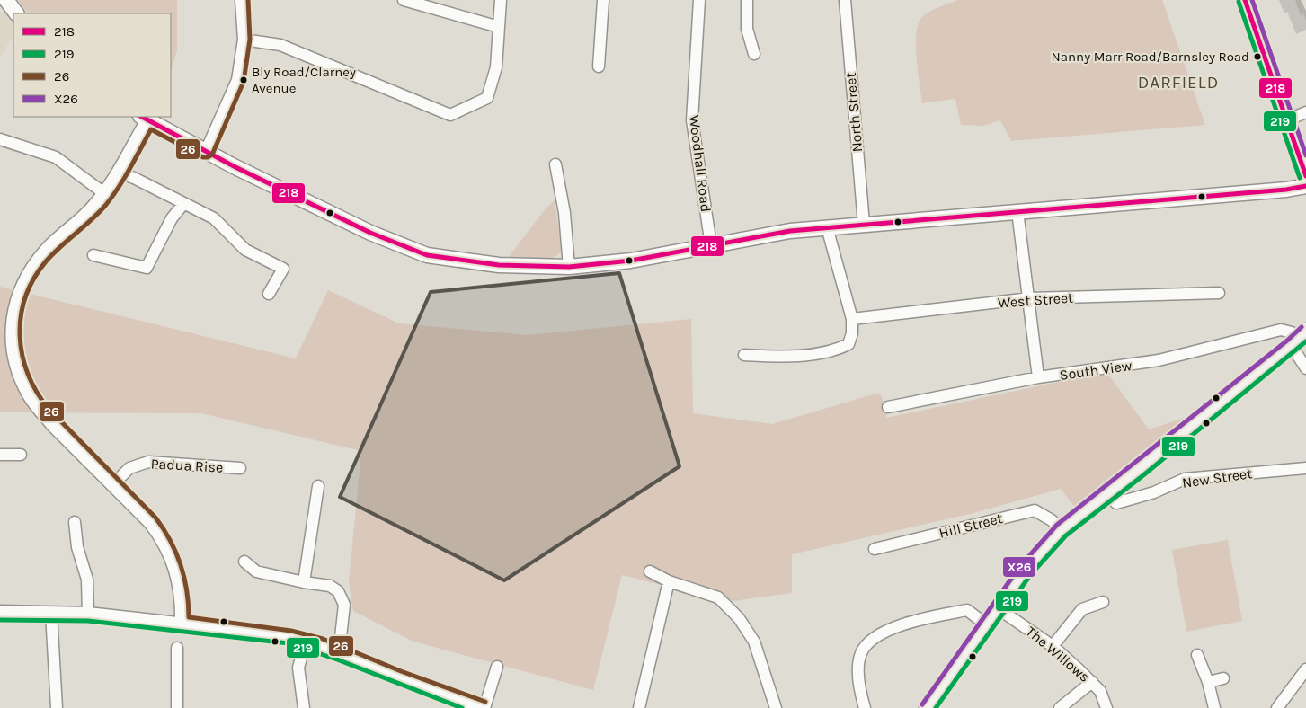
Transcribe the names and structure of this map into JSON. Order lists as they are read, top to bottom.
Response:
{
  "streets": {
    "street": [
      "North Street",
      "Woodhall Road",
      "West Street",
      "South View",
      "Padua Rise",
      "New Street",
      "Hill Street",
      "The Willows"
    ]
  },
  "districts": ["DARFIELD"],
  "places": ["Nanny Marr Road/Barnsley Road", "Bly Road/Clarney Avenue"],
  "lines": [
    "transit line 218",
    "transit line 26",
    "transit line X26",
    "transit line 219"
  ],
  "legend": [
    "218",
    "219",
    "26",
    "X26"
  ]
}
